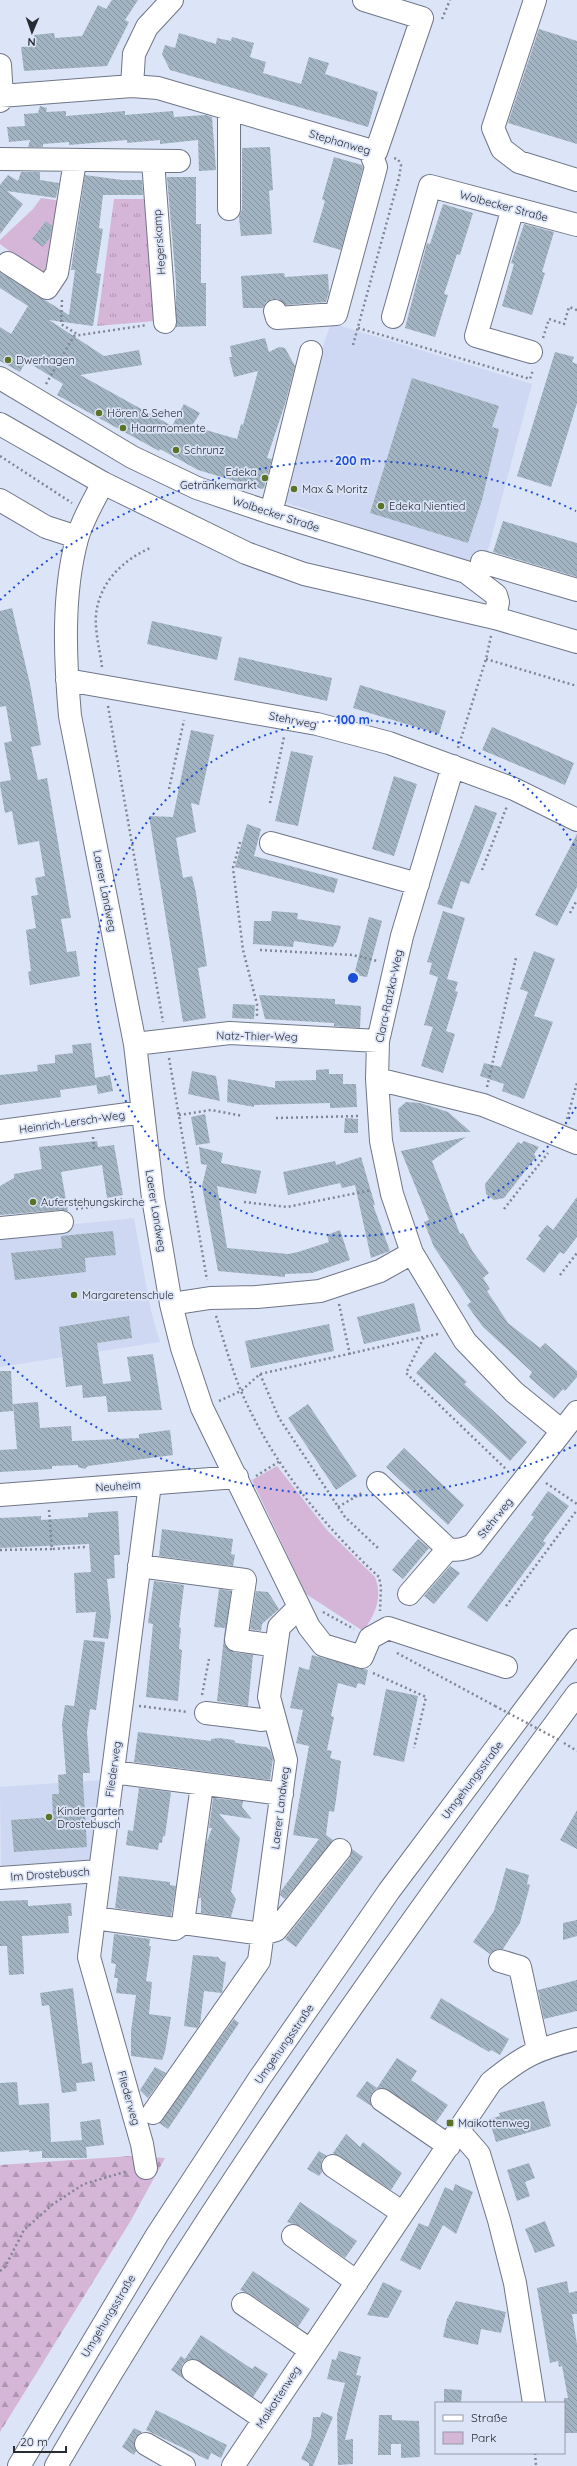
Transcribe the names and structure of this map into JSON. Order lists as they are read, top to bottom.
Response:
{
  "streets": {
    "main road": [
      "Stephanweg",
      "Wolbecker Straße",
      "Hegerskamp",
      "Stehrweg",
      "Laerer Landweg",
      "Clara-Ratzka-Weg",
      "Natz-Thier-Weg",
      "Heinrich-Lersch-Weg",
      "Neuheim",
      "Fliederweg",
      "Umgehungsstraße",
      "Im Drostebusch",
      "Maikottenweg"
    ]
  },
  "crossings": [
    ["Stehrweg", "Laerer Landweg"],
    ["Stehrweg", "Clara-Ratzka-Weg"],
    ["Laerer Landweg", "Natz-Thier-Weg"],
    ["Laerer Landweg", "Heinrich-Lersch-Weg"],
    ["Laerer Landweg", "Neuheim"],
    ["Clara-Ratzka-Weg", "Natz-Thier-Weg"],
    ["Neuheim", "Fliederweg"],
    ["Fliederweg", "Im Drostebusch"]
  ],
  "places": {
    "other": [
      "Dwerhagen",
      "Hören & Sehen",
      "Haarmomente",
      "Schrunz",
      "Edeka Getränkemarkt",
      "Max & Moritz",
      "Edeka Nientied",
      "Auferstehungskirche",
      "Margaretenschule",
      "Kindergarten Drostebusch"
    ],
    "transit": ["Maikottenweg"]
  },
  "legend": ["Straße", "Park"],
  "scale_bar": "20 m",
  "north": "bottom",
  "rings": ["200 m", "100 m"]
}
